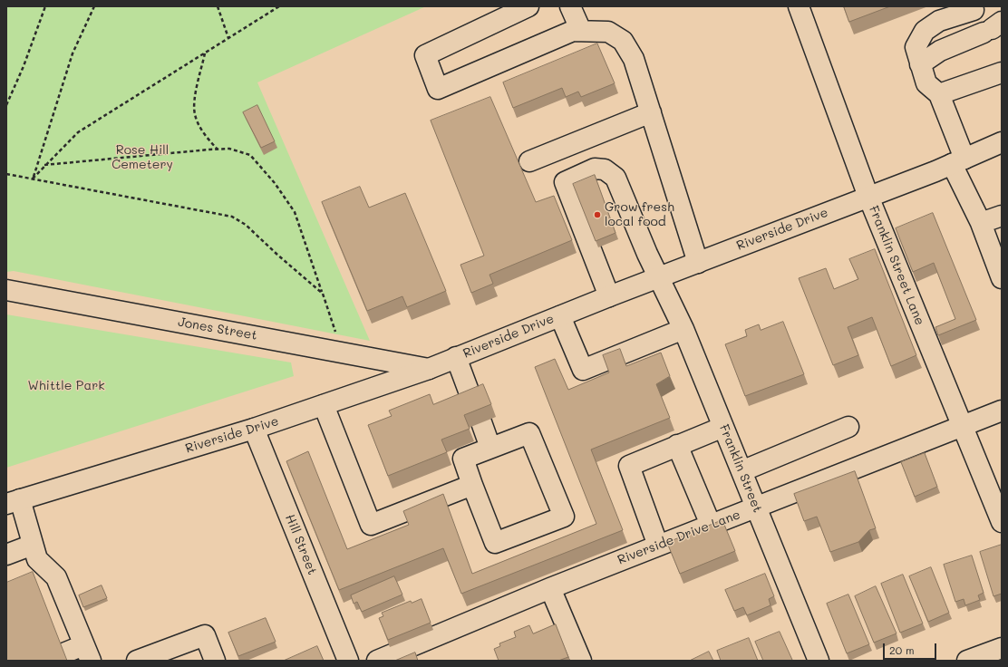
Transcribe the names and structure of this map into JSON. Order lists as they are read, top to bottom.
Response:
{
  "streets": {
    "street": [
      "Riverside Drive",
      "Franklin Street Lane",
      "Jones Street",
      "Franklin Street",
      "Riverside Drive Lane",
      "Hill Street"
    ]
  },
  "crossings": [
    ["Riverside Drive", "Franklin Street Lane"],
    ["Riverside Drive", "Jones Street"],
    ["Riverside Drive", "Franklin Street"],
    ["Riverside Drive", "Hill Street"],
    ["Franklin Street Lane", "Riverside Drive Lane"],
    ["Franklin Street", "Riverside Drive Lane"]
  ],
  "parks": ["Rose Hill Cemetery", "Whittle Park"],
  "places": ["Grow fresh local food"],
  "scale_bar": "20 m"
}
